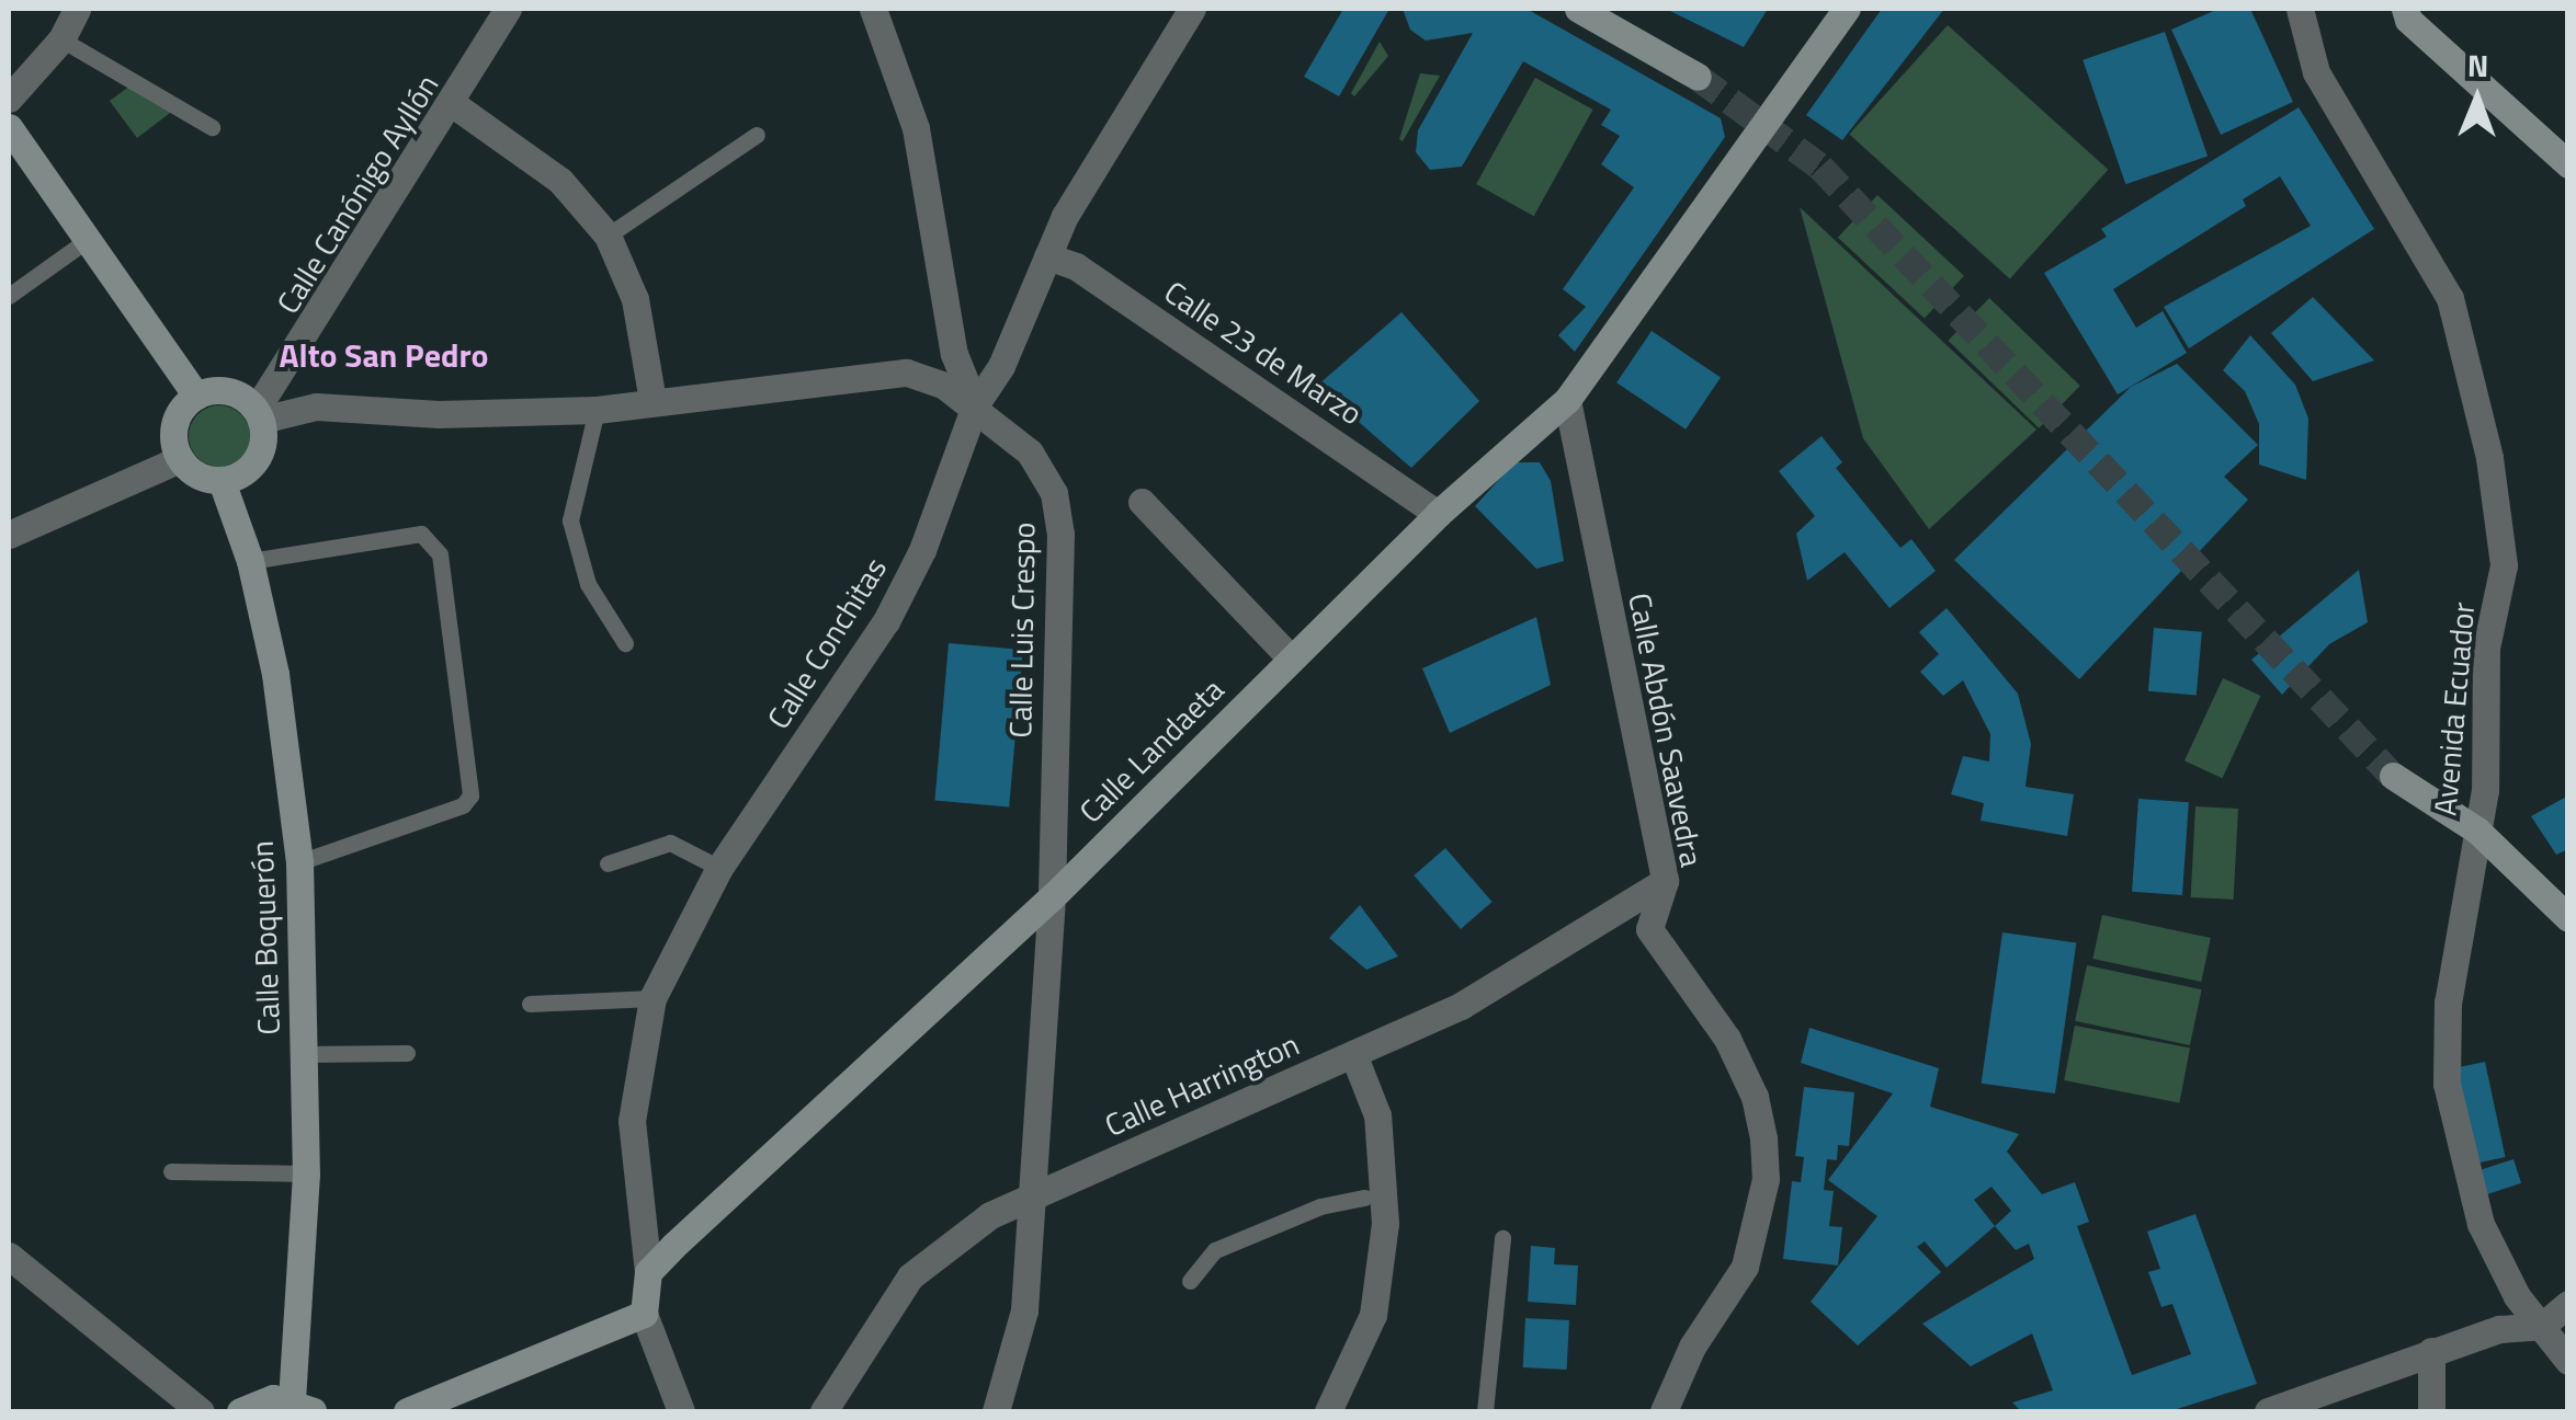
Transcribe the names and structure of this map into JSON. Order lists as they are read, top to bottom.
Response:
{
  "streets": {
    "main road": ["Calle Landaeta", "Calle Boquerón"],
    "street": [
      "Calle Canónigo Ayllón",
      "Calle 23 de Marzo",
      "Calle Luis Crespo",
      "Calle Conchitas",
      "Avenida Ecuador",
      "Calle Abdón Saavedra",
      "Calle Harrington"
    ]
  },
  "crossings": [
    ["Calle Canónigo Ayllón", "Calle Luis Crespo"],
    ["Calle Canónigo Ayllón", "Calle Boquerón"],
    ["Calle 23 de Marzo", "Calle Conchitas"],
    ["Calle 23 de Marzo", "Calle Landaeta"],
    ["Calle Luis Crespo", "Calle Conchitas"],
    ["Calle Luis Crespo", "Calle Landaeta"],
    ["Calle Luis Crespo", "Calle Boquerón"],
    ["Calle Luis Crespo", "Calle Harrington"],
    ["Calle Conchitas", "Calle Landaeta"],
    ["Calle Abdón Saavedra", "Calle Landaeta"],
    ["Calle Abdón Saavedra", "Calle Harrington"]
  ],
  "districts": ["Alto San Pedro"],
  "north": "top"
}
